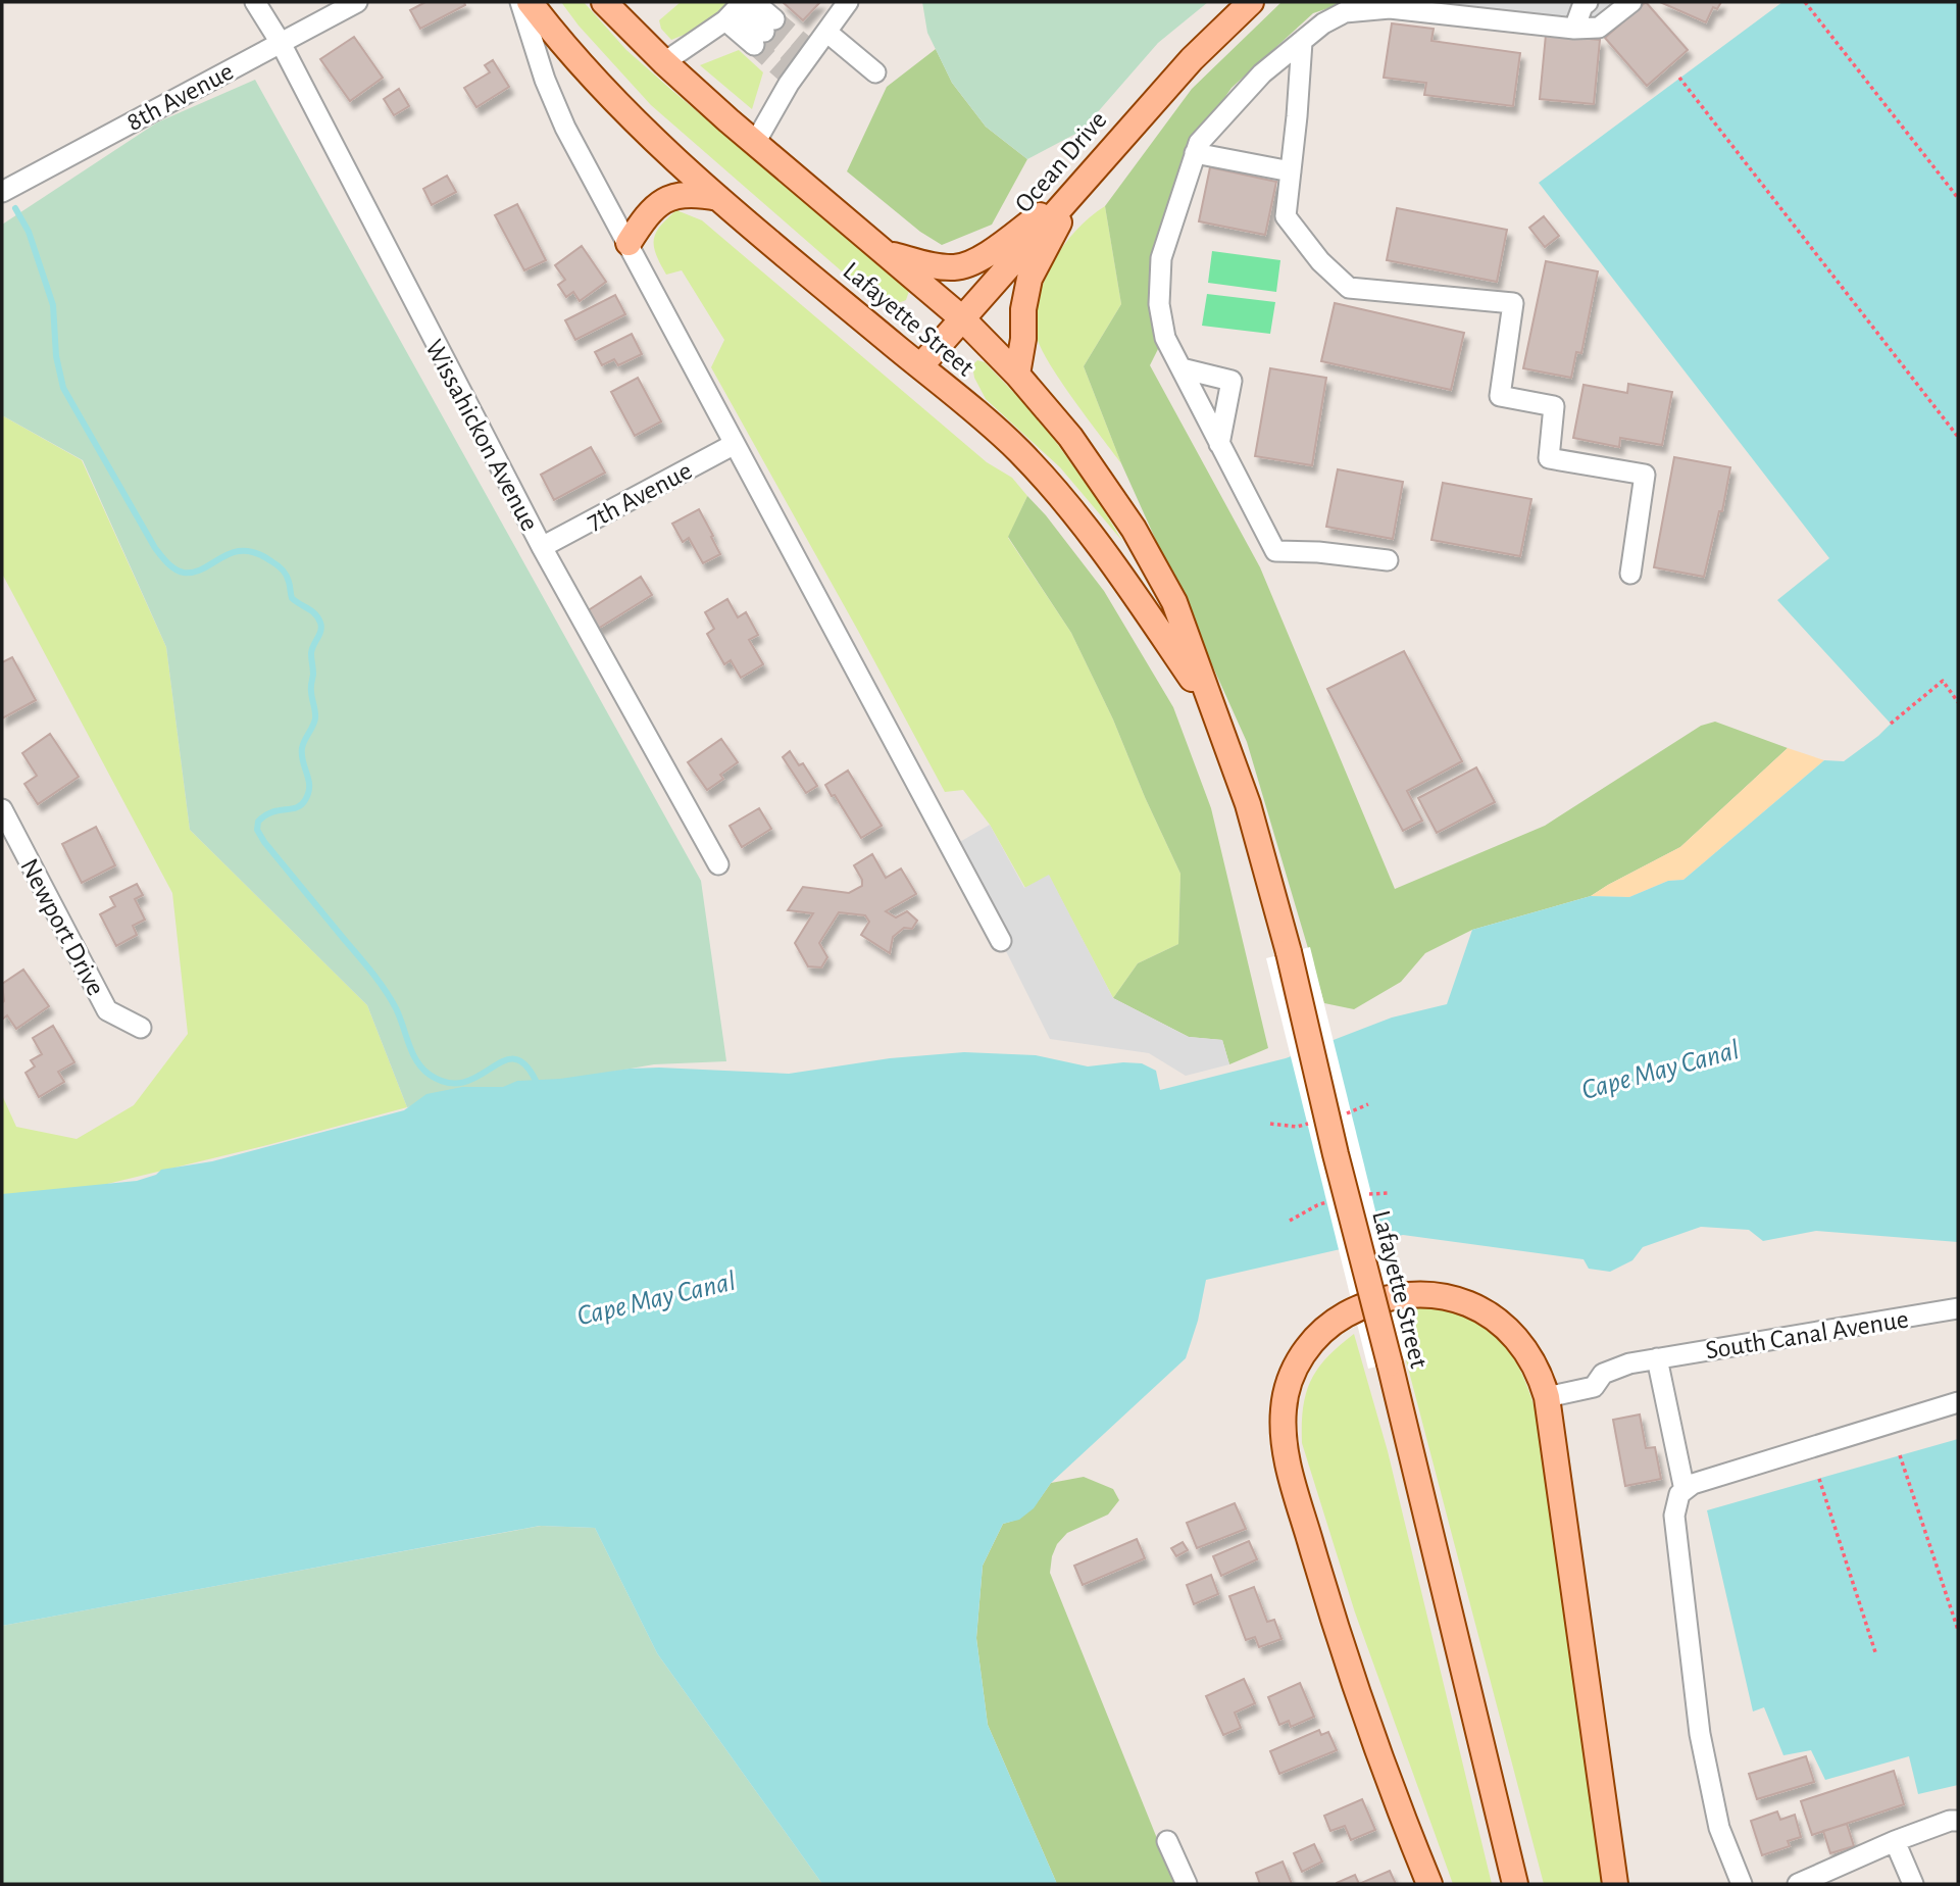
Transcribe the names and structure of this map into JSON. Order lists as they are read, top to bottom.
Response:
{
  "streets": {
    "main road": ["Ocean Drive", "Lafayette Street"],
    "street": [
      "8th Avenue",
      "Wissahickon Avenue",
      "7th Avenue",
      "Newport Drive",
      "South Canal Avenue"
    ]
  },
  "crossings": [
    ["8th Avenue", "Wissahickon Avenue"],
    ["Ocean Drive", "Lafayette Street"],
    ["Wissahickon Avenue", "7th Avenue"]
  ],
  "water": ["Cape May Canal"]
}
